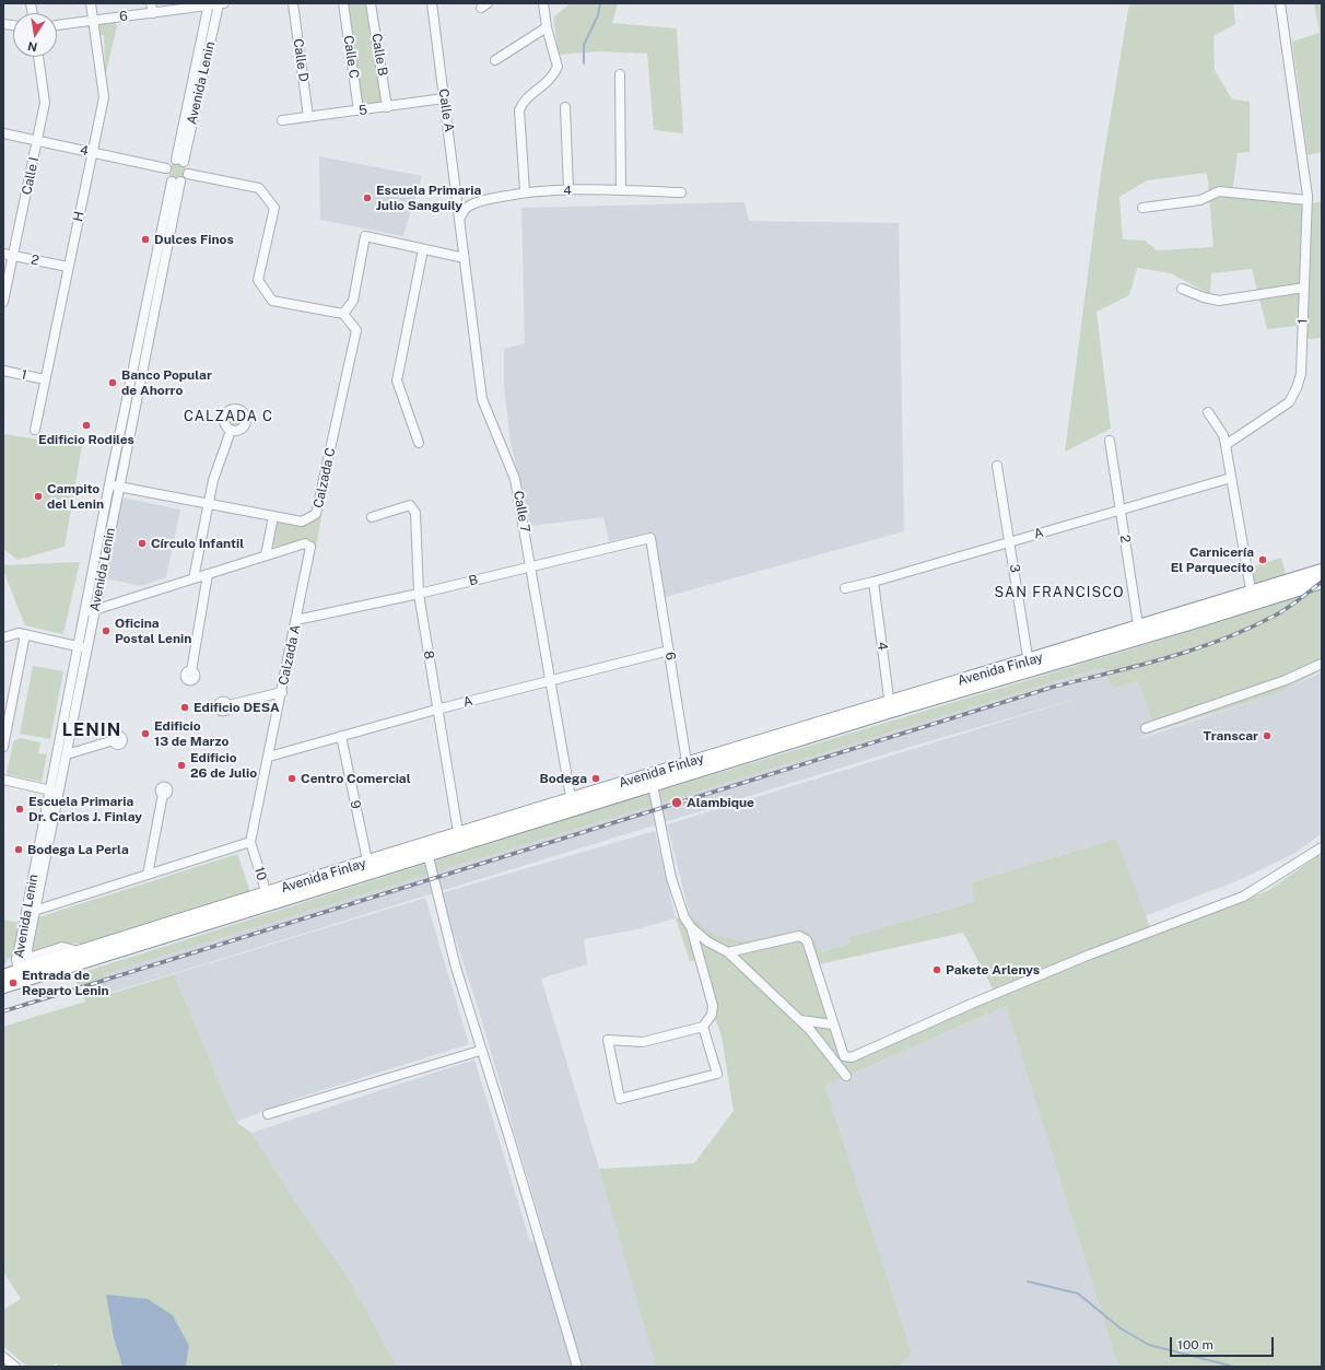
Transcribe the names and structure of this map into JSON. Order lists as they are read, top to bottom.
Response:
{
  "streets": {
    "highway": ["Avenida Finlay"],
    "street": [
      "6",
      "Calle B",
      "Calle C",
      "Calle D",
      "Avenida Lenin",
      "5",
      "Calle A",
      "4",
      "Calle I",
      "H",
      "2",
      "1",
      "Calzada C",
      "Calle 7",
      "A",
      "3",
      "B",
      "Calzada A",
      "8",
      "9",
      "10"
    ]
  },
  "crossings": [
    ["6", "Avenida Lenin"],
    ["6", "H"],
    ["6", "A"],
    ["6", "B"],
    ["6", "Avenida Finlay"],
    ["Calle B", "5"],
    ["Calle C", "5"],
    ["Calle D", "5"],
    ["Avenida Lenin", "4"],
    ["Avenida Lenin", "Calzada C"],
    ["Avenida Lenin", "Calzada A"],
    ["Avenida Lenin", "Avenida Finlay"],
    ["5", "Calle A"],
    ["Calle A", "4"],
    ["Calle A", "Calle 7"],
    ["4", "Calle I"],
    ["4", "H"],
    ["4", "Calle 7"],
    ["4", "A"],
    ["4", "Avenida Finlay"],
    ["Calle I", "2"],
    ["H", "2"],
    ["H", "1"],
    ["2", "A"],
    ["2", "Avenida Finlay"],
    ["Calle 7", "A"],
    ["Calle 7", "B"],
    ["Calle 7", "Avenida Finlay"],
    ["A", "3"],
    ["A", "Calzada A"],
    ["A", "8"],
    ["A", "9"],
    ["3", "Avenida Finlay"],
    ["B", "Calzada A"],
    ["B", "8"],
    ["Calzada A", "10"],
    ["8", "Avenida Finlay"],
    ["Avenida Finlay", "9"],
    ["Avenida Finlay", "10"]
  ],
  "districts": ["CALZADA C", "SAN FRANCISCO", "LENIN"],
  "places": [
    "Escuela Primaria Julio Sanguily",
    "Dulces Finos",
    "Banco Popular de Ahorro",
    "Edificio Rodiles",
    "Campito del Lenin",
    "Círculo Infantil",
    "Carnicería El Parquecito",
    "Oficina Postal Lenin",
    "Edificio DESA",
    "Edificio 13 de Marzo",
    "Transcar",
    "Edificio 26 de Julio",
    "Centro Comercial",
    "Bodega",
    "Alambique",
    "Escuela Primaria Dr. Carlos J. Finlay",
    "Bodega La Perla",
    "Pakete Arlenys",
    "Entrada de Reparto Lenin"
  ],
  "scale_bar": "100 m",
  "north": "bottom"
}
